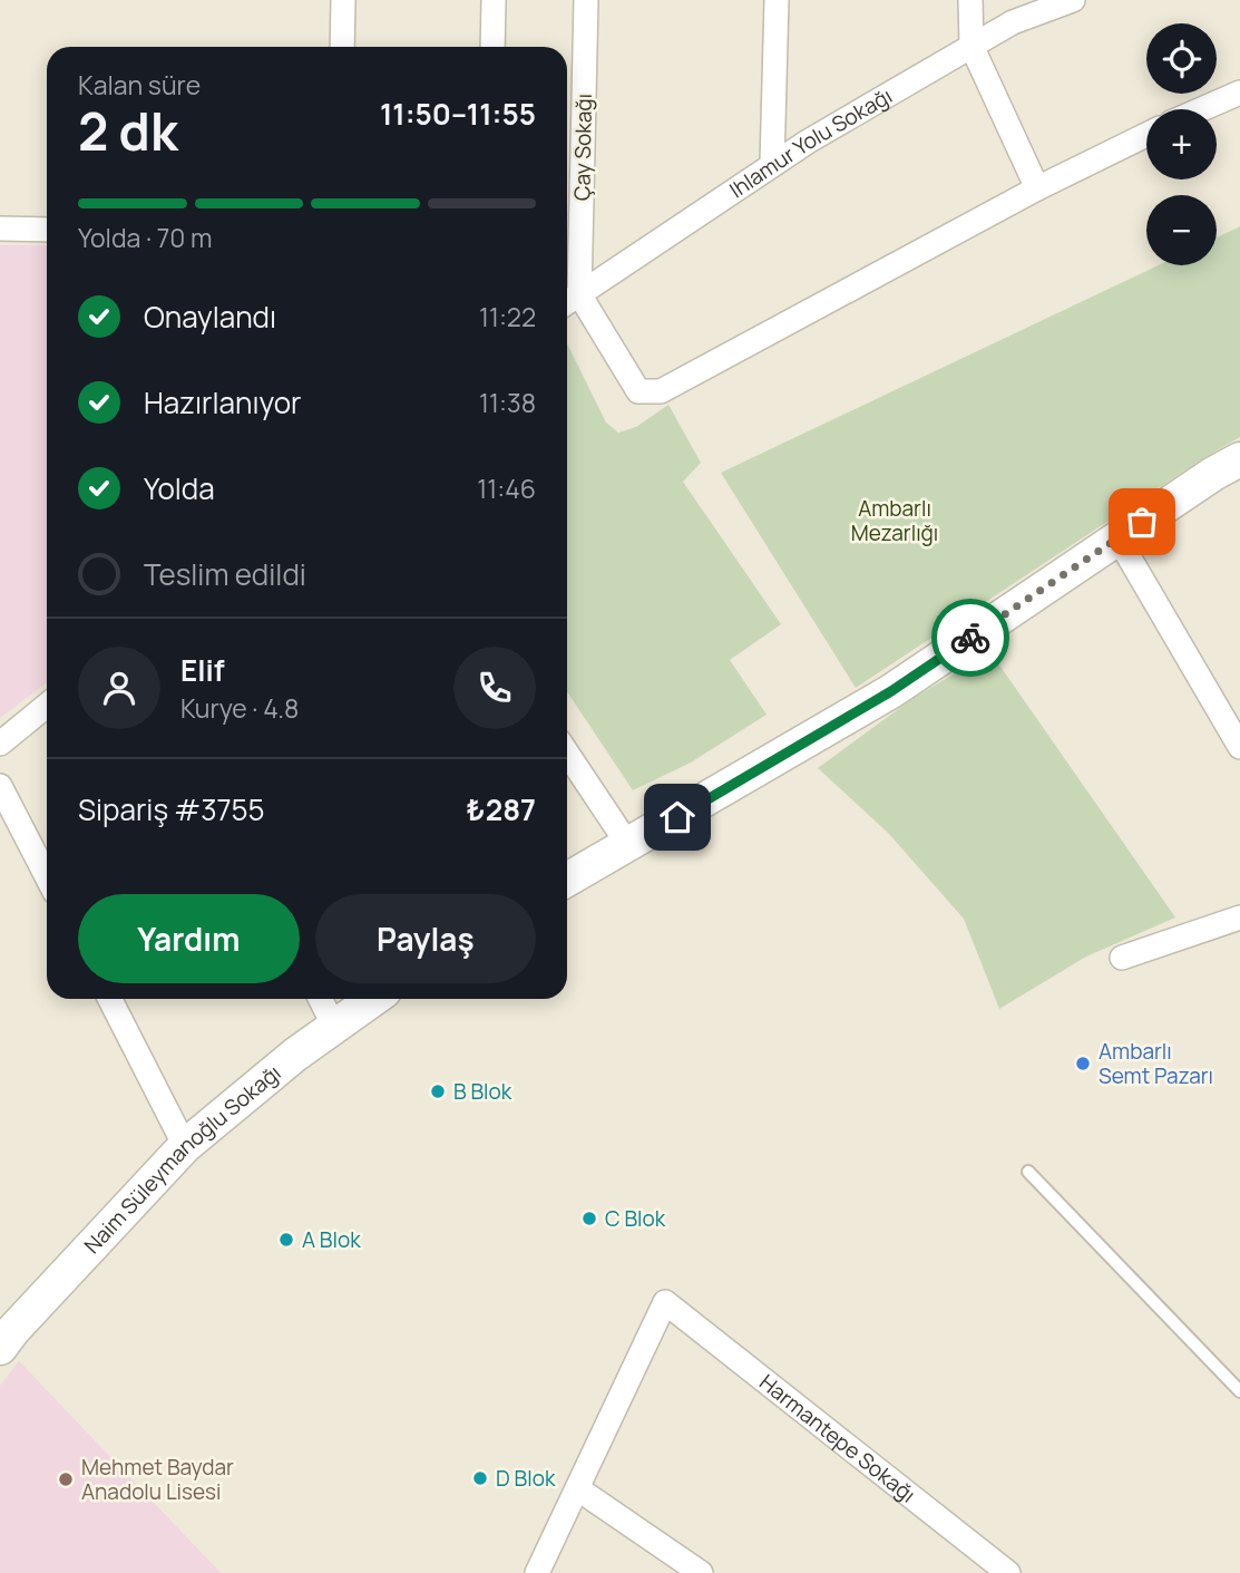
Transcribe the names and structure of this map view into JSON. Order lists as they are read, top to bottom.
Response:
{
  "streets": {
    "main road": ["Naim Süleymanoğlu Sokağı"],
    "street": ["Ihlamur Yolu Sokağı", "Çay Sokağı", "Harmantepe Sokağı"]
  },
  "crossings": [
    ["Ihlamur Yolu Sokağı", "Çay Sokağı"]
  ],
  "parks": ["Ambarlı Mezarlığı"],
  "places": [
    "Ambarlı Semt Pazarı",
    "B Blok",
    "C Blok",
    "A Blok",
    "D Blok",
    "Mehmet Baydar Anadolu Lisesi"
  ],
  "page": {
    "map_buttons": ["+", "−"],
    "heading": ["2 dk", "Kalan süre", "11:50–11:55"],
    "panel": [
      "Elif",
      "Kurye · 4.8",
      "Sipariş #3755",
      "₺287"
    ],
    "bar": "Yolda · 70 m",
    "list": [
      ["Onaylandı", "11:22"],
      ["Hazırlanıyor", "11:38"],
      ["Yolda", "11:46"],
      "Teslim edildi"
    ],
    "buttons": ["Yardım", "Paylaş"]
  }
}
